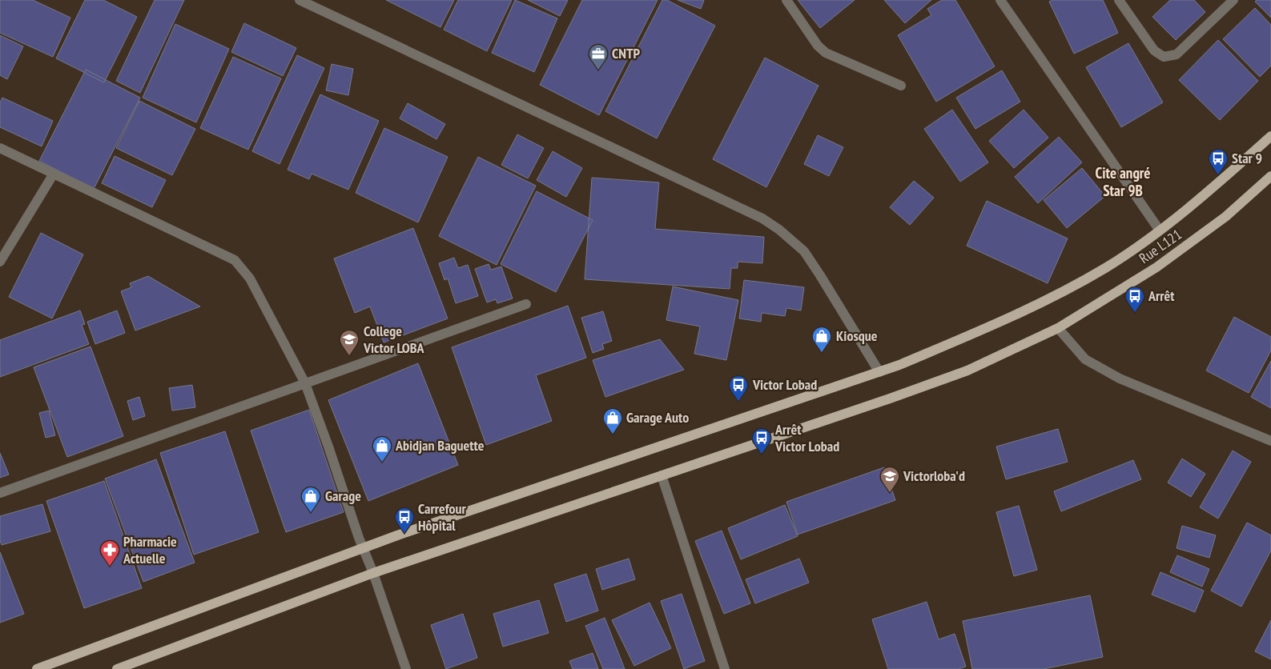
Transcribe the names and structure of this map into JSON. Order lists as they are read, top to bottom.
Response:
{
  "streets": {
    "main road": ["Rue L121"]
  },
  "districts": ["Cite angré Star 9B"],
  "places": {
    "office": ["CNTP"],
    "bus stop": [
      "Star 9",
      "Arrêt",
      "Victor Lobad",
      "Arrêt Victor Lobad",
      "Carrefour Hôpital"
    ],
    "shop": [
      "Kiosque",
      "Garage Auto",
      "Abidjan Baguette",
      "Garage"
    ],
    "school or university": ["College Victor LOBA", "Victorloba'd"],
    "pharmacy": ["Pharmacie Actuelle"]
  }
}
